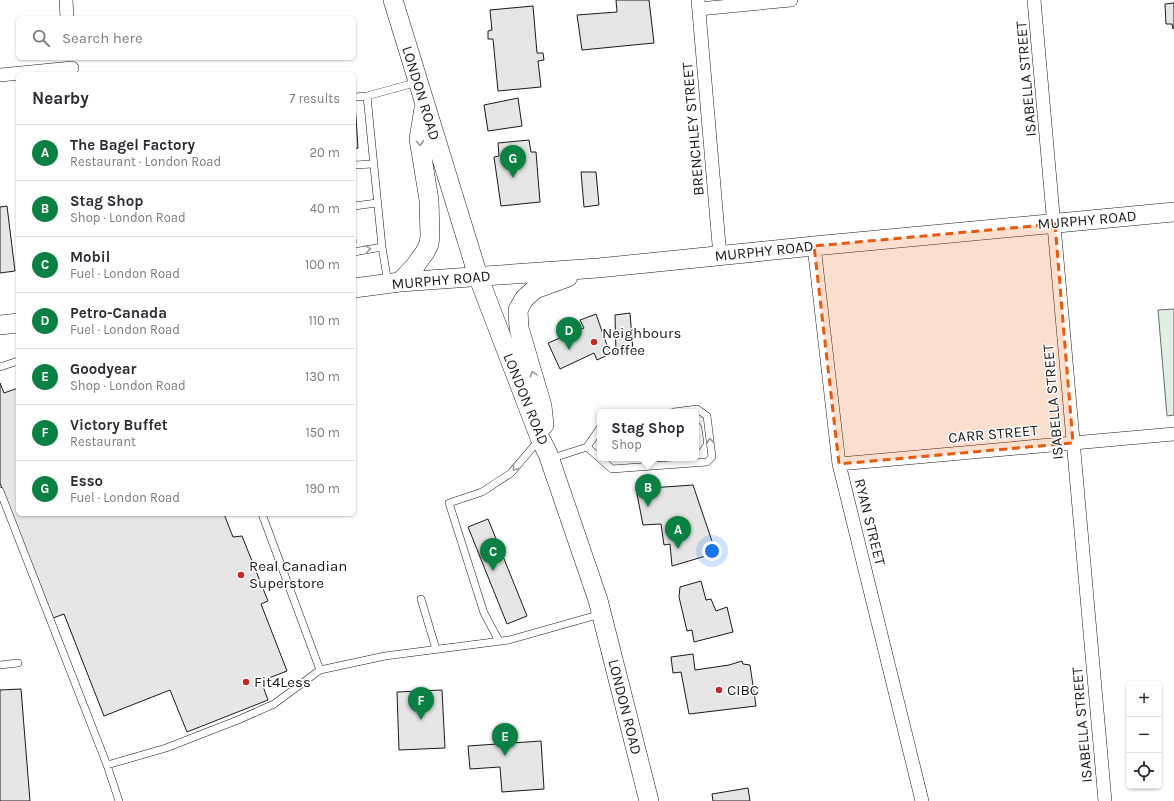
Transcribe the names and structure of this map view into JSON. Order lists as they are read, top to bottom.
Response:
{
  "streets": {
    "main road": ["LONDON ROAD", "MURPHY ROAD"],
    "street": [
      "ISABELLA STREET",
      "BRENCHLEY STREET",
      "CARR STREET",
      "RYAN STREET"
    ]
  },
  "crossings": [
    ["ISABELLA STREET", "MURPHY ROAD"],
    ["ISABELLA STREET", "CARR STREET"],
    ["LONDON ROAD", "MURPHY ROAD"],
    ["BRENCHLEY STREET", "MURPHY ROAD"],
    ["MURPHY ROAD", "RYAN STREET"],
    ["CARR STREET", "RYAN STREET"]
  ],
  "places": [
    "Neighbours Coffee",
    "Real Canadian Superstore",
    "Fit4Less",
    "CIBC"
  ],
  "page": {
    "search": "Search here",
    "heading": ["Nearby", "7 results"],
    "list": [
      {
        "mark": "A",
        "name": "The Bagel Factory",
        "note": "Restaurant · London Road",
        "value": "20 m"
      },
      {
        "mark": "B",
        "name": "Stag Shop",
        "note": "Shop · London Road",
        "value": "40 m"
      },
      {
        "mark": "C",
        "name": "Mobil",
        "note": "Fuel · London Road",
        "value": "100 m"
      },
      {
        "mark": "D",
        "name": "Petro-Canada",
        "note": "Fuel · London Road",
        "value": "110 m"
      },
      {
        "mark": "E",
        "name": "Goodyear",
        "note": "Shop · London Road",
        "value": "130 m"
      },
      {
        "mark": "F",
        "name": "Victory Buffet",
        "note": "Restaurant",
        "value": "150 m"
      },
      {
        "mark": "G",
        "name": "Esso",
        "note": "Fuel · London Road",
        "value": "190 m"
      }
    ],
    "pins": [
      "G",
      "D",
      "B",
      "A",
      "C",
      "F",
      "E"
    ],
    "popup": ["Stag Shop", "Shop"],
    "map_buttons": ["+", "−"]
  }
}
